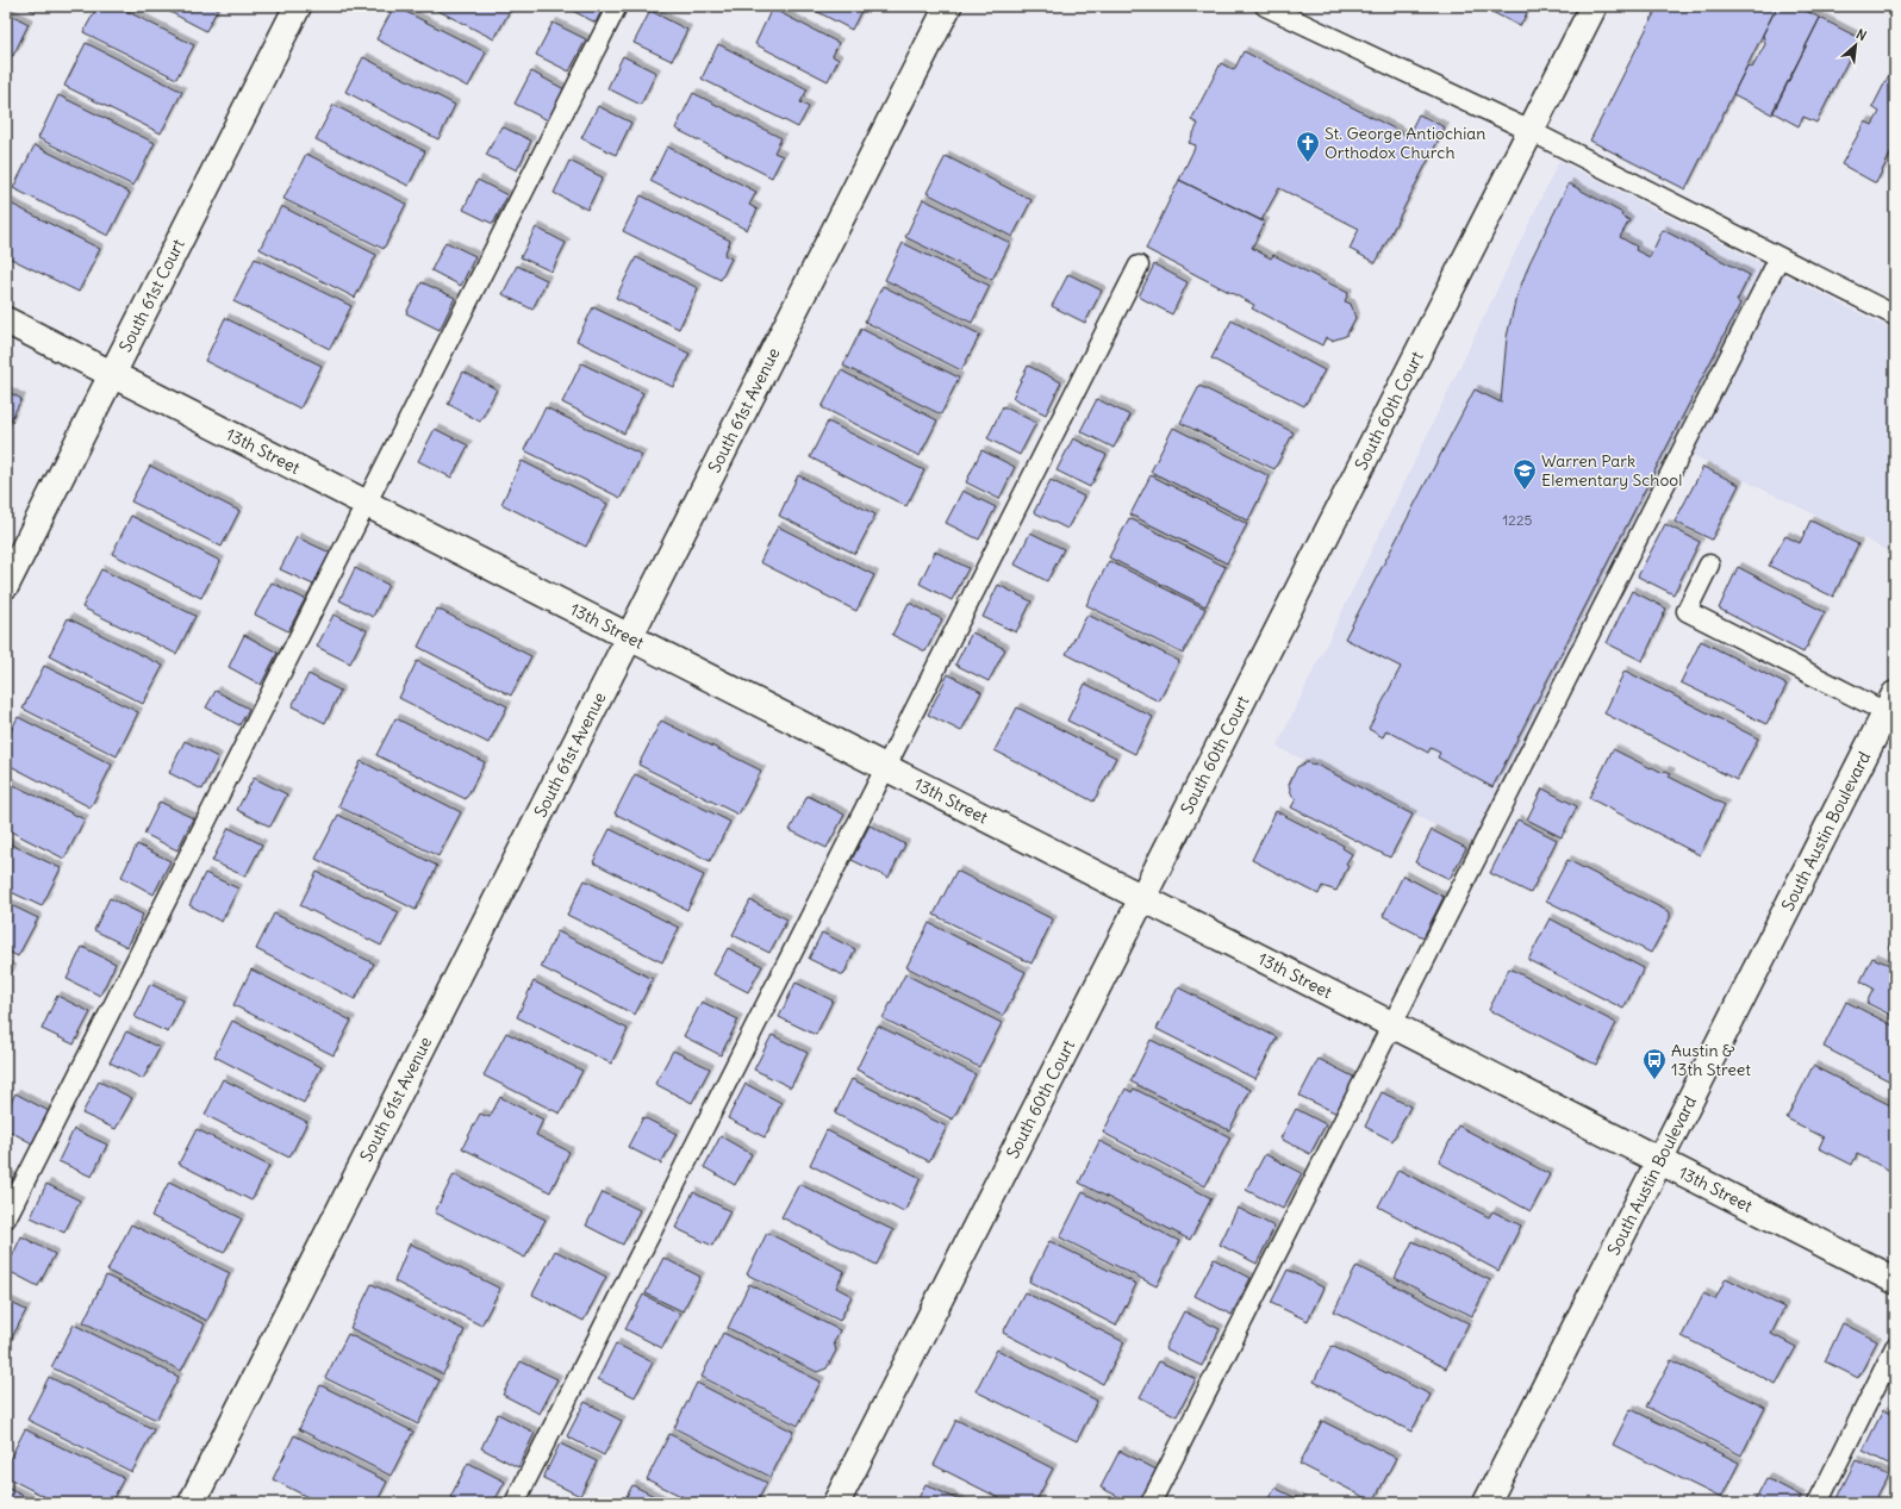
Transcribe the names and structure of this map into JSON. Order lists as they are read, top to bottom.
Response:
{
  "streets": {
    "street": [
      "South 61st Court",
      "South 61st Avenue",
      "South 60th Court",
      "13th Street",
      "South Austin Boulevard"
    ]
  },
  "crossings": [
    ["South 61st Court", "13th Street"],
    ["South 61st Avenue", "13th Street"],
    ["South 60th Court", "13th Street"],
    ["13th Street", "South Austin Boulevard"]
  ],
  "places": {
    "church": ["St. George Antiochian Orthodox Church"],
    "school or university": ["Warren Park Elementary School"],
    "bus stop": ["Austin & 13th Street"]
  },
  "house_numbers": ["1225"],
  "north": "top right"
}
